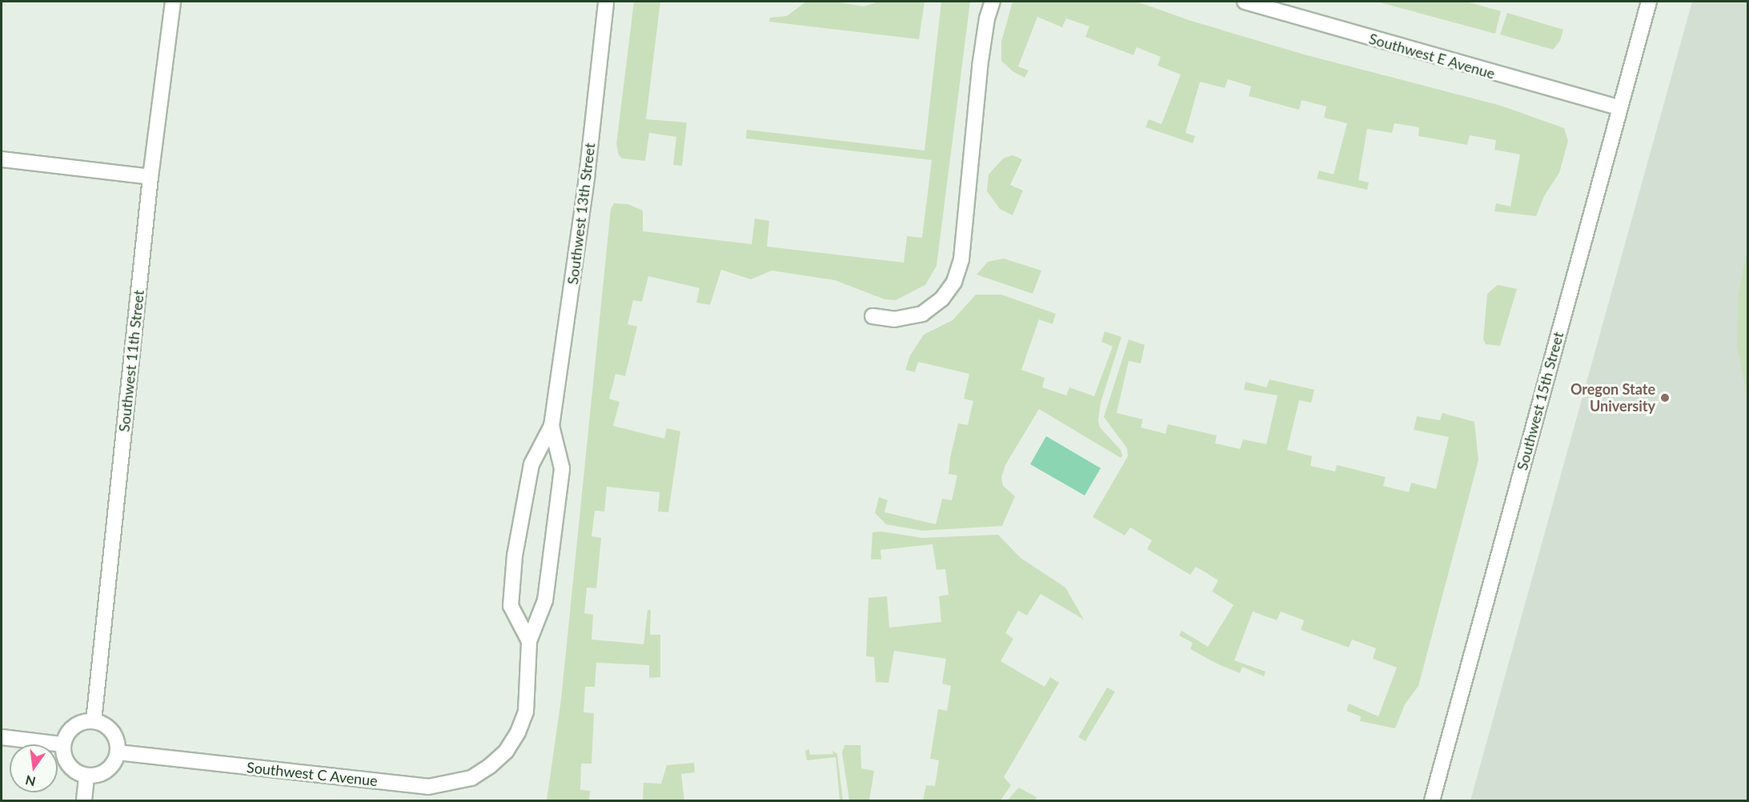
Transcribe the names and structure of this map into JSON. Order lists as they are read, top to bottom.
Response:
{
  "streets": {
    "street": [
      "Southwest E Avenue",
      "Southwest 13th Street",
      "Southwest 11th Street",
      "Southwest 15th Street",
      "Southwest C Avenue"
    ]
  },
  "crossings": [
    ["Southwest E Avenue", "Southwest 15th Street"],
    ["Southwest 13th Street", "Southwest C Avenue"],
    ["Southwest 11th Street", "Southwest C Avenue"]
  ],
  "places": ["Oregon State University"],
  "north": "bottom"
}
